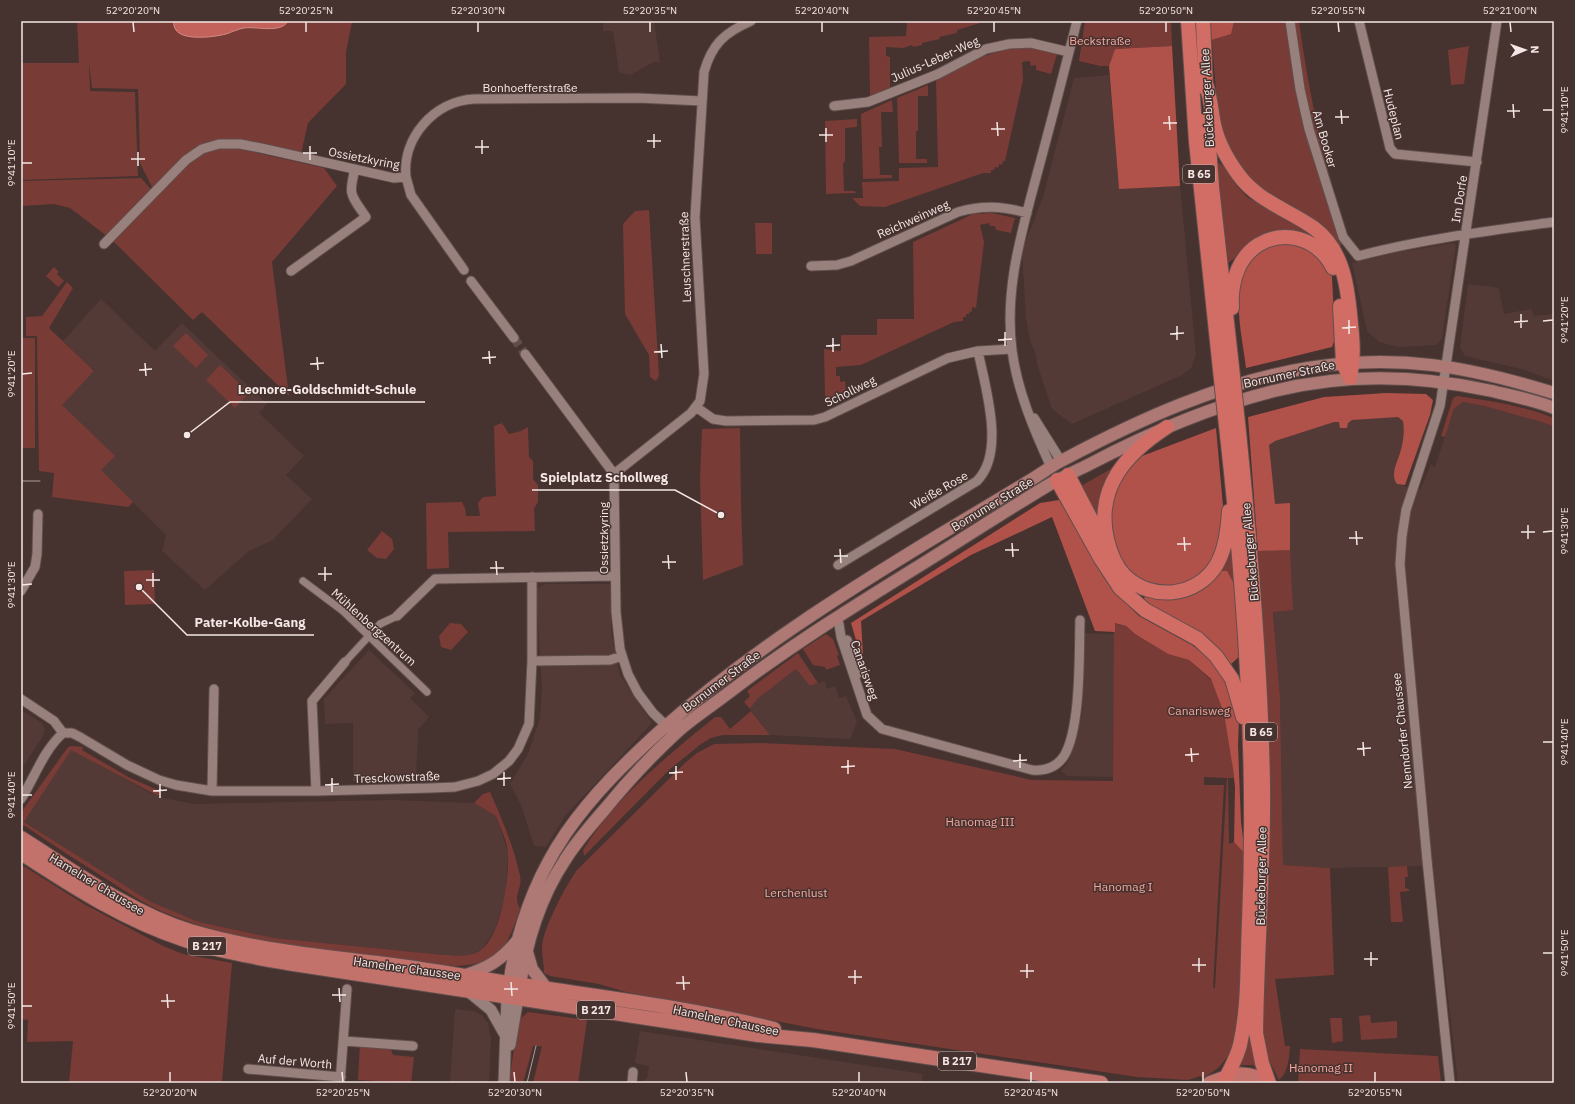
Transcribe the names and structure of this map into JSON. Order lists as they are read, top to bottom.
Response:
{
  "streets": {
    "highway": ["Bückeburger Allee", "B 65"],
    "main road": ["Bornumer Straße", "Hamelner Chaussee", "B 217"],
    "street": [
      "Julius-Leber-Weg",
      "Bonhoefferstraße",
      "Hudeplan",
      "Am Booker",
      "Ossietzkyring",
      "Im Dorfe",
      "Reichweinweg",
      "Leuschnerstraße",
      "Schollweg",
      "Weiße Rose",
      "Mühlenbergzentrum",
      "Canarisweg",
      "Nenndorfer Chaussee",
      "Tresckowstraße",
      "Auf der Worth"
    ]
  },
  "crossings": [
    ["Bonhoefferstraße", "Ossietzkyring"],
    ["Bonhoefferstraße", "Leuschnerstraße"],
    ["Hudeplan", "Im Dorfe"],
    ["Am Booker", "Im Dorfe"],
    ["Ossietzkyring", "Bornumer Straße"],
    ["Im Dorfe", "Bornumer Straße"],
    ["Im Dorfe", "Nenndorfer Chaussee"],
    ["Leuschnerstraße", "Schollweg"],
    ["Bornumer Straße", "Canarisweg"],
    ["Bornumer Straße", "Nenndorfer Chaussee"],
    ["Bornumer Straße", "Hamelner Chaussee"],
    ["Schollweg", "Weiße Rose"]
  ],
  "parks": [
    "Beckstraße",
    "Canarisweg",
    "Hanomag III",
    "Hanomag I",
    "Lerchenlust",
    "Hanomag II"
  ],
  "places": ["Leonore-Goldschmidt-Schule", "Spielplatz Schollweg", "Pater-Kolbe-Gang"],
  "north": "right",
  "coordinates": [
    "52°20'20\"N",
    "52°20'25\"N",
    "52°20'30\"N",
    "52°20'35\"N",
    "52°20'40\"N",
    "52°20'45\"N",
    "52°20'50\"N",
    "52°20'55\"N",
    "52°21'00\"N",
    "9°41'10\"E",
    "9°41'20\"E",
    "9°41'30\"E",
    "9°41'40\"E",
    "9°41'50\"E"
  ]
}
